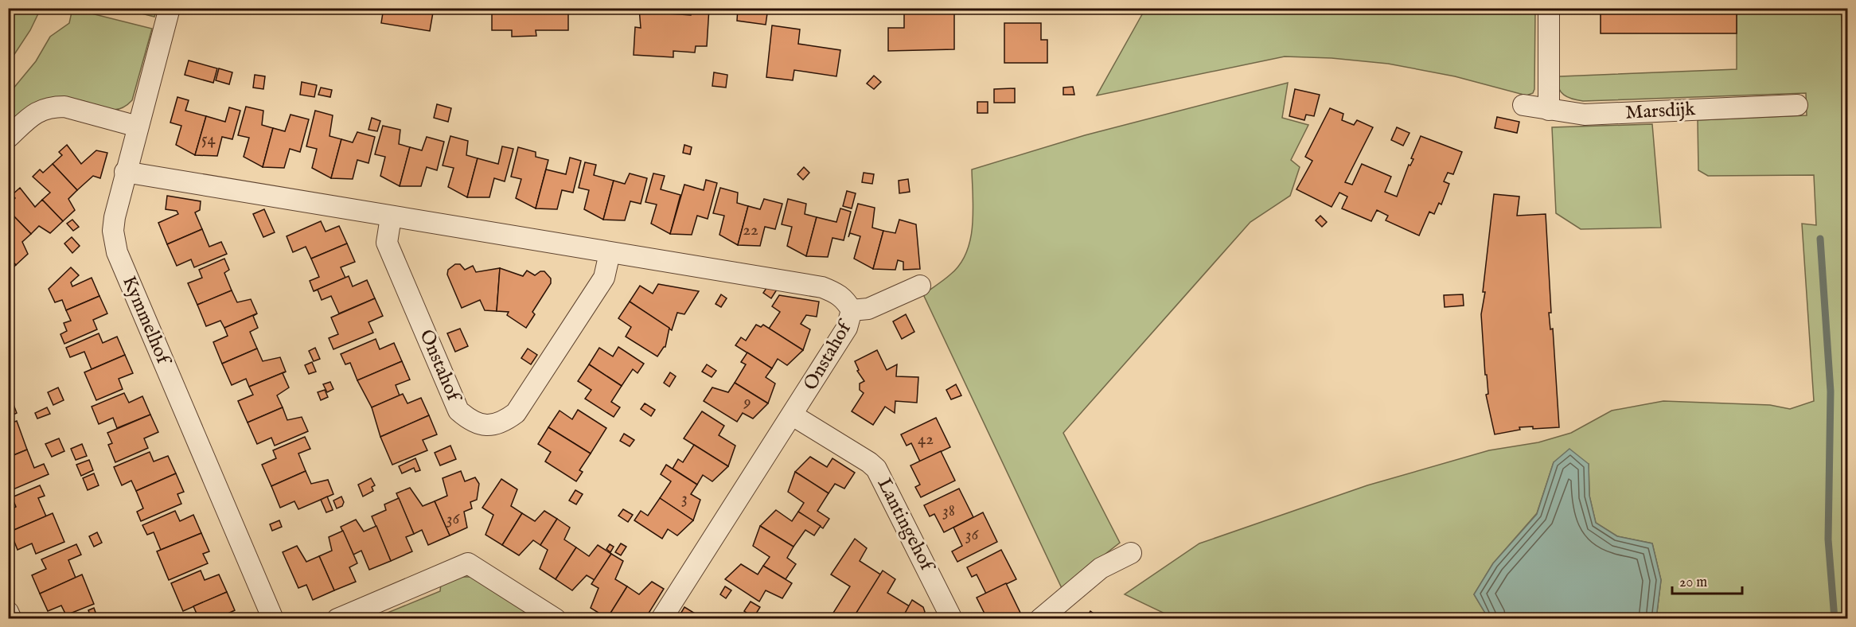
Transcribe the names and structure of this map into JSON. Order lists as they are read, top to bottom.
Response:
{
  "streets": {
    "street": [
      "Marsdijk",
      "Kymmelhof",
      "Onstahof",
      "Lantingehof"
    ]
  },
  "crossings": [
    ["Kymmelhof", "Onstahof"],
    ["Onstahof", "Lantingehof"]
  ],
  "house_numbers": [
    "54",
    "22",
    "9",
    "42",
    "3",
    "38",
    "36",
    "36"
  ],
  "scale_bar": "20 m"
}
